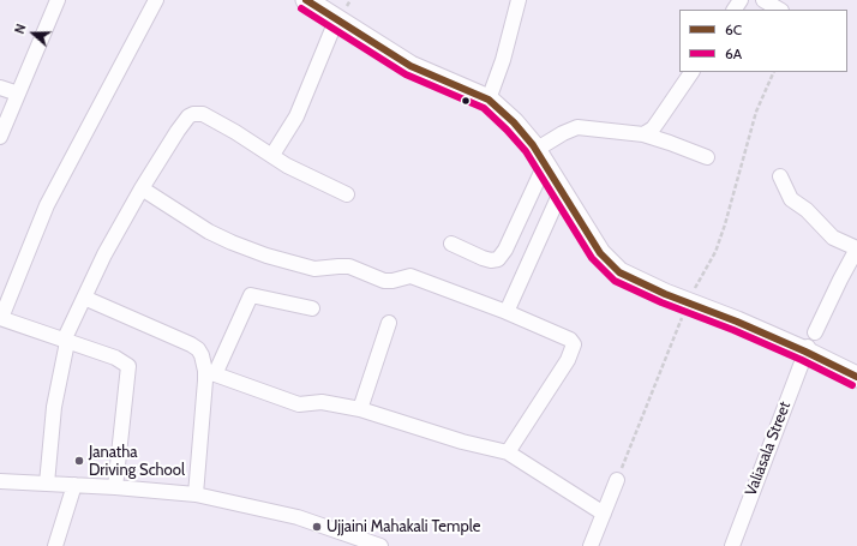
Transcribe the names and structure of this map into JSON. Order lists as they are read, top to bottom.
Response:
{
  "streets": {
    "street": ["Valiasala Street"]
  },
  "places": ["Janatha Driving School", "Ujjaini Mahakali Temple"],
  "lines": ["transit line 6C", "transit line 6A"],
  "legend": ["6C", "6A"],
  "north": "left"
}
